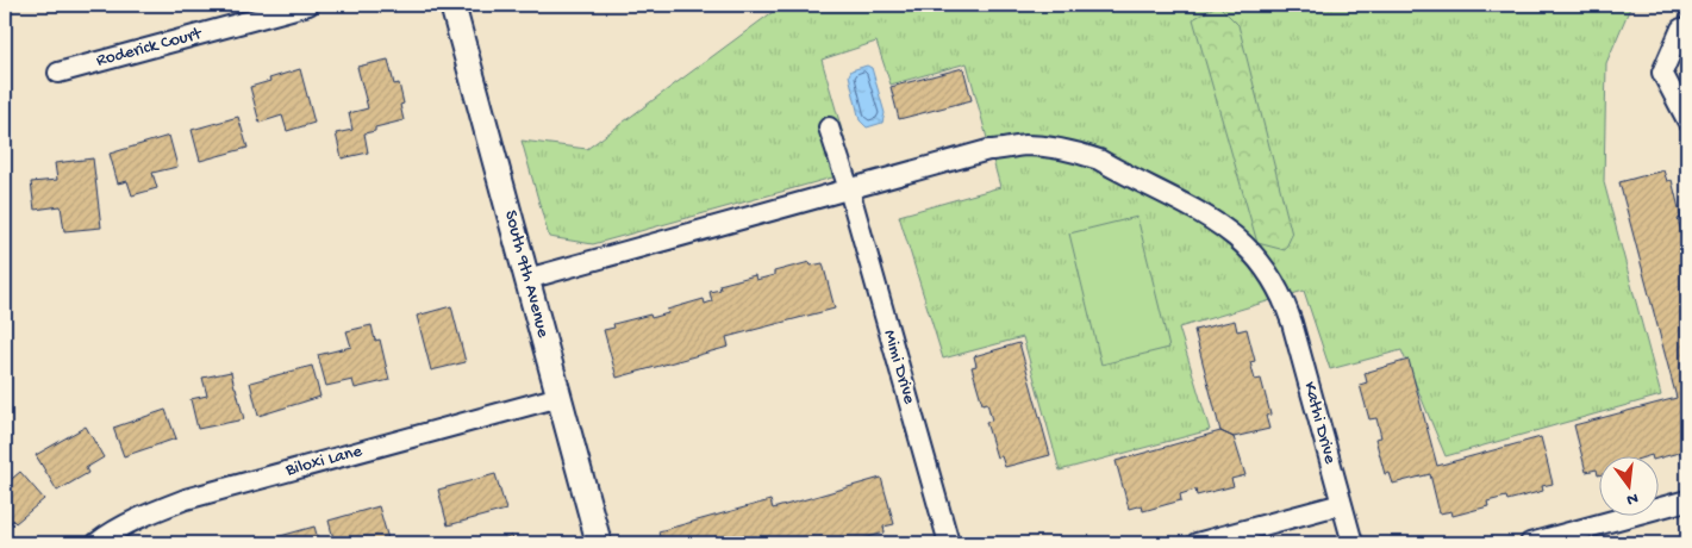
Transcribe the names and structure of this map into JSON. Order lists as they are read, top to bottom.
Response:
{
  "streets": {
    "street": [
      "Roderick Court",
      "South 9th Avenue",
      "Mimi Drive",
      "Kathi Drive",
      "Biloxi Lane"
    ]
  },
  "crossings": [
    ["South 9th Avenue", "Biloxi Lane"],
    ["Mimi Drive", "Kathi Drive"]
  ],
  "north": "bottom"
}
